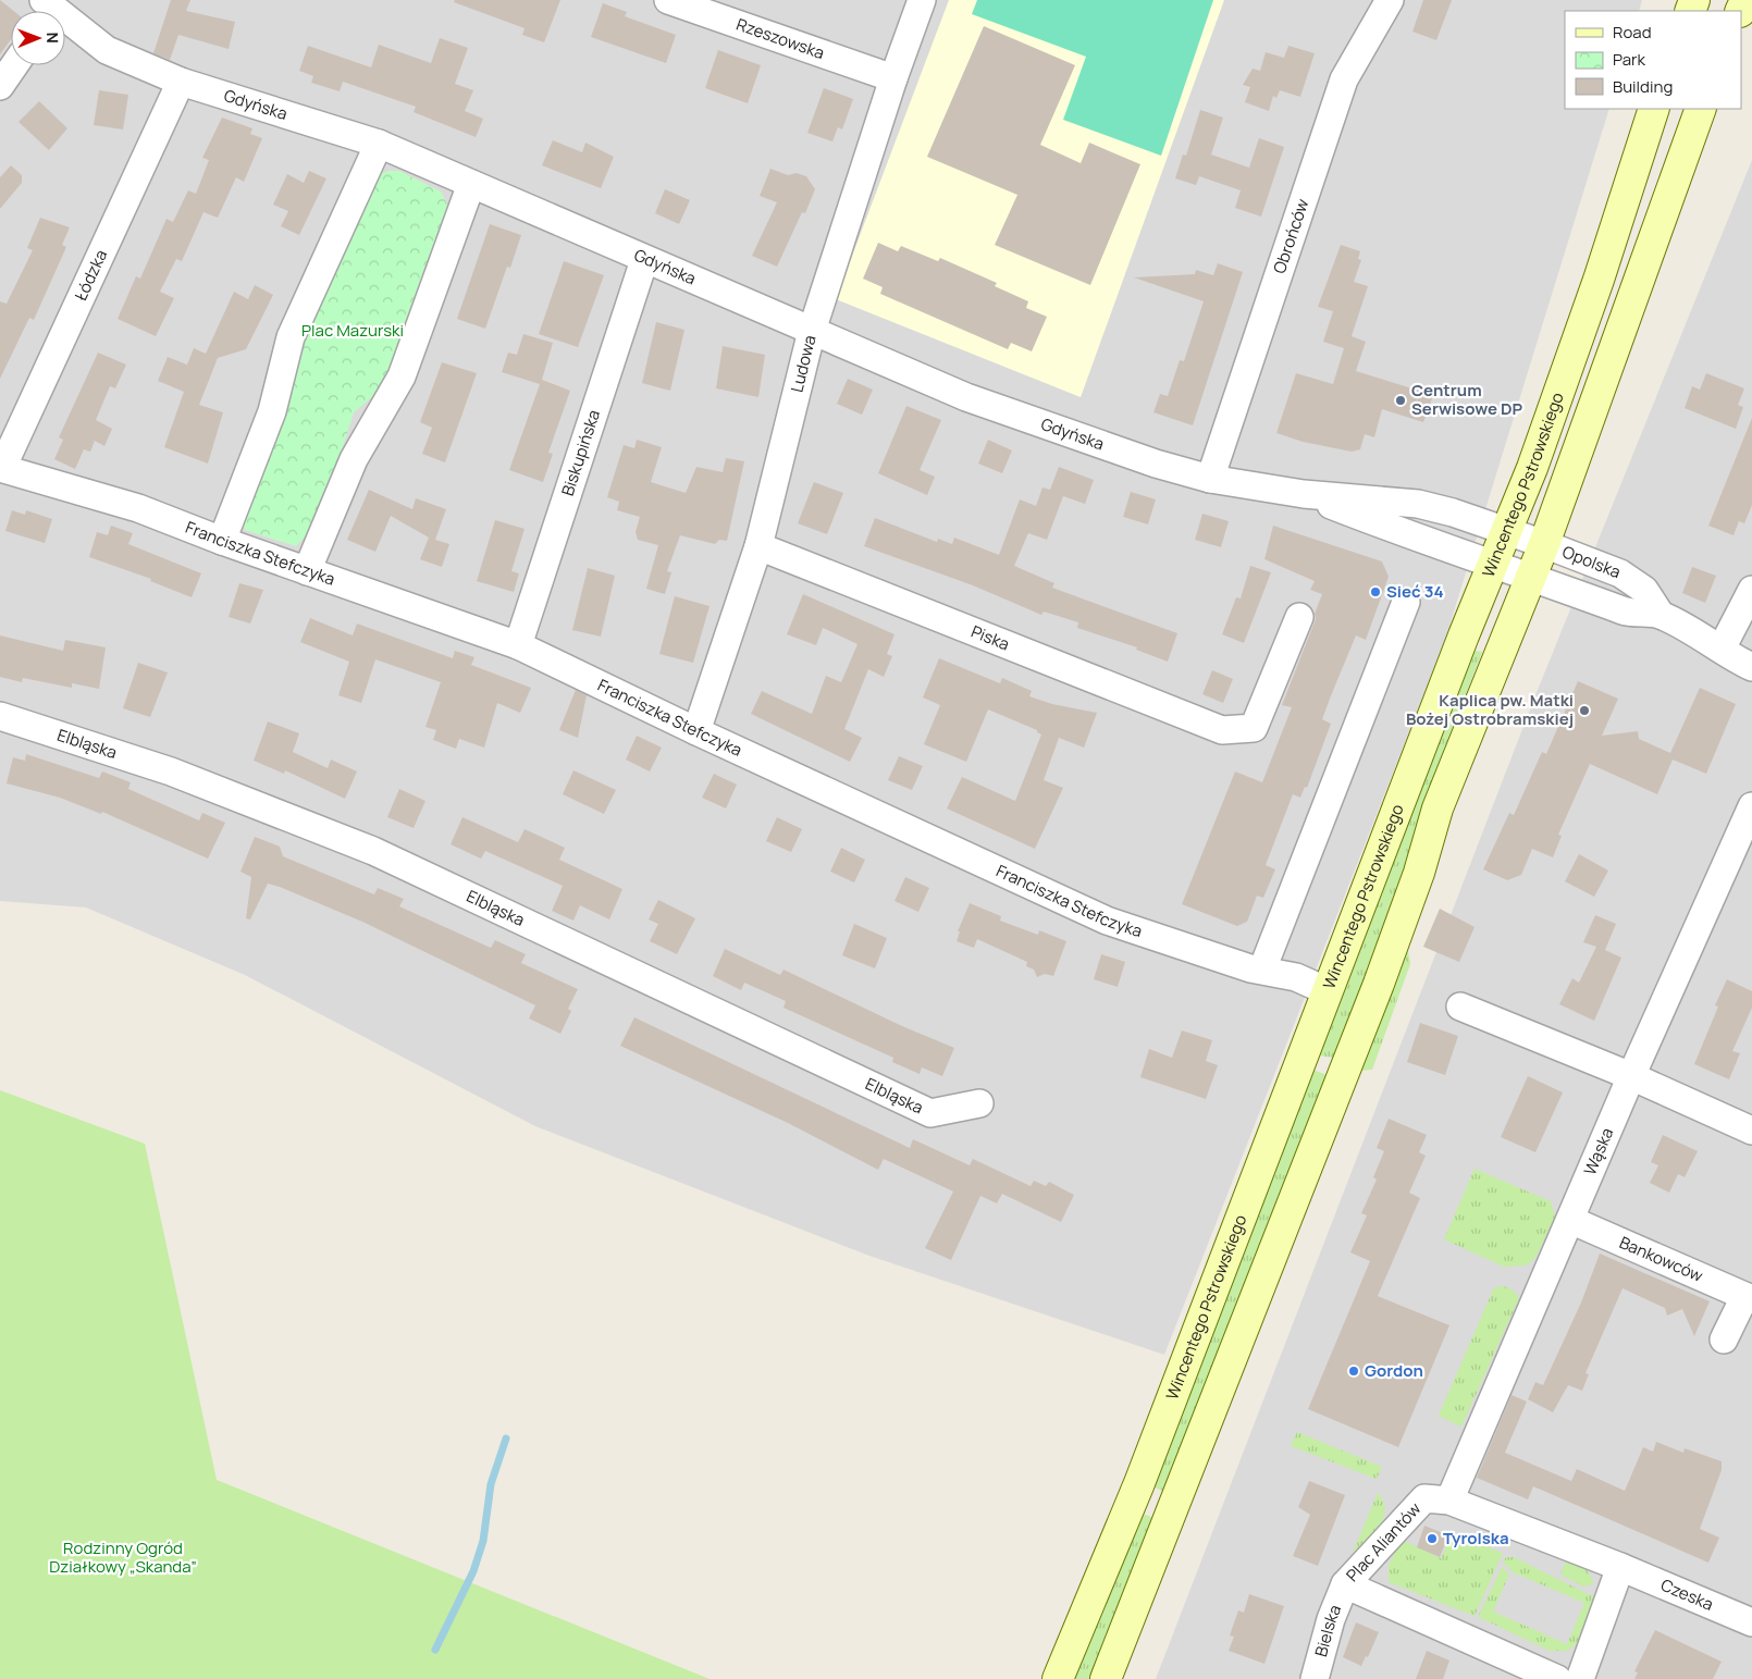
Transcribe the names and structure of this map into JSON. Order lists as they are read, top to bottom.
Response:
{
  "streets": {
    "main road": ["Wincentego Pstrowskiego"],
    "street": [
      "Rzeszowska",
      "Gdyńska",
      "Obrońców",
      "Łódzka",
      "Ludowa",
      "Biskupińska",
      "Franciszka Stefczyka",
      "Opolska",
      "Piska",
      "Elbląska",
      "Wąska",
      "Bankowców",
      "Plac Aliantów",
      "Czeska",
      "Bielska"
    ]
  },
  "crossings": [
    ["Rzeszowska", "Ludowa"],
    ["Gdyńska", "Obrońców"],
    ["Gdyńska", "Łódzka"],
    ["Gdyńska", "Ludowa"],
    ["Gdyńska", "Biskupińska"],
    ["Gdyńska", "Wincentego Pstrowskiego"],
    ["Gdyńska", "Opolska"],
    ["Łódzka", "Franciszka Stefczyka"],
    ["Ludowa", "Franciszka Stefczyka"],
    ["Ludowa", "Piska"],
    ["Biskupińska", "Franciszka Stefczyka"],
    ["Wincentego Pstrowskiego", "Franciszka Stefczyka"],
    ["Wincentego Pstrowskiego", "Opolska"],
    ["Wąska", "Bankowców"],
    ["Wąska", "Plac Aliantów"],
    ["Plac Aliantów", "Czeska"],
    ["Plac Aliantów", "Bielska"]
  ],
  "parks": ["Plac Mazurski", "Rodzinny Ogród Działkowy „Skanda”"],
  "places": [
    "Centrum Serwisowe DP",
    "Sieć 34",
    "Kaplica pw. Matki Bożej Ostrobramskiej",
    "Gordon",
    "Tyrolska"
  ],
  "legend": ["Road", "Park", "Building"],
  "north": "right"
}
